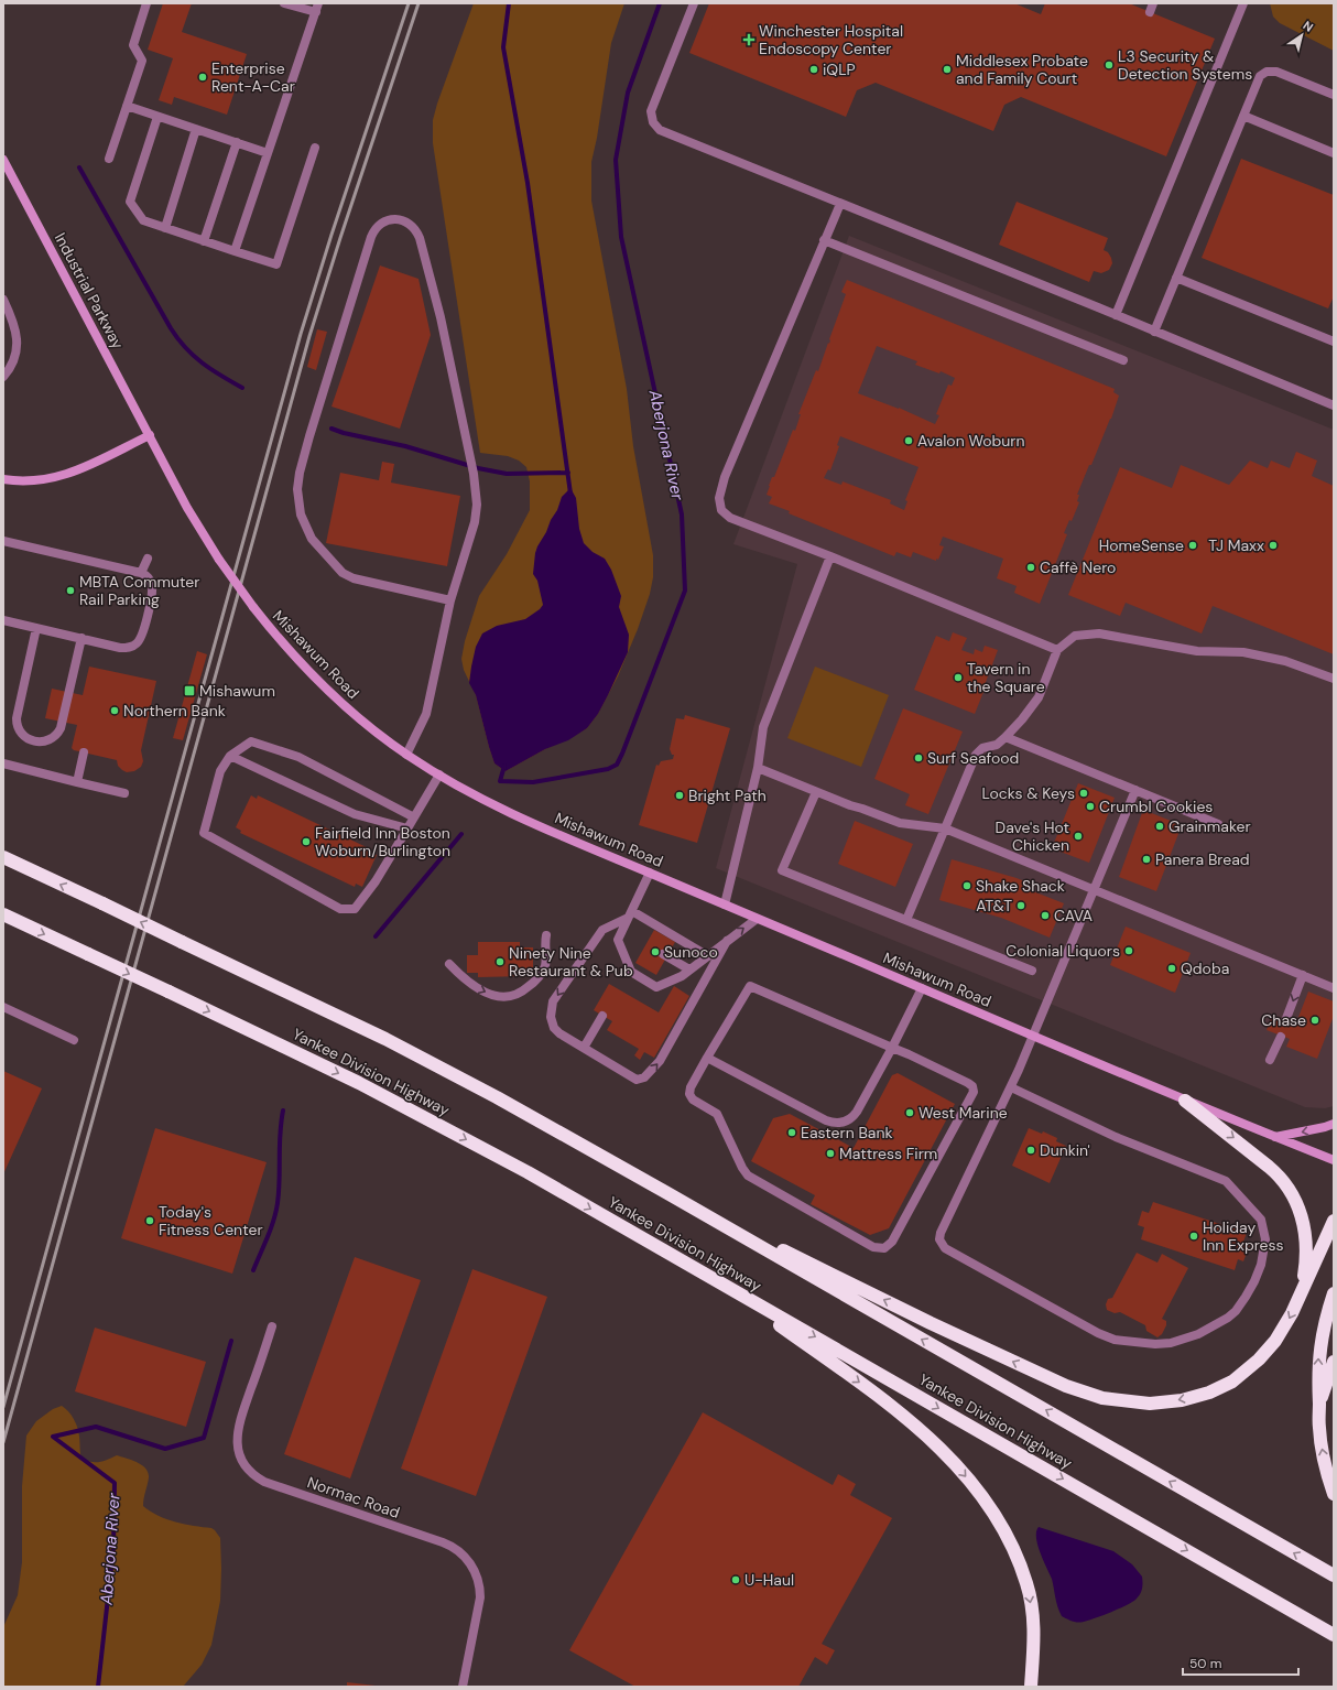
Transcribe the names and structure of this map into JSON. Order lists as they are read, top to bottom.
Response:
{
  "streets": {
    "highway": ["Yankee Division Highway"],
    "main road": ["Industrial Parkway", "Mishawum Road"],
    "street": ["Normac Road"]
  },
  "crossings": [
    ["Industrial Parkway", "Mishawum Road"]
  ],
  "water": ["Aberjona River"],
  "places": {
    "health": ["Winchester Hospital Endoscopy Center"],
    "other": [
      "L3 Security & Detection Systems",
      "iQLP",
      "Middlesex Probate and Family Court",
      "Enterprise Rent-A-Car",
      "Avalon Woburn",
      "HomeSense",
      "TJ Maxx",
      "Caffè Nero",
      "MBTA Commuter Rail Parking",
      "Tavern in the Square",
      "Northern Bank",
      "Surf Seafood",
      "Locks & Keys",
      "Bright Path",
      "Crumbl Cookies",
      "Grainmaker",
      "Dave's Hot Chicken",
      "Fairfield Inn Boston Woburn/Burlington",
      "Panera Bread",
      "Shake Shack",
      "AT&T",
      "CAVA",
      "Colonial Liquors",
      "Sunoco",
      "Ninety Nine Restaurant & Pub",
      "Qdoba",
      "Chase",
      "West Marine",
      "Eastern Bank",
      "Dunkin'",
      "Mattress Firm",
      "Today's Fitness Center",
      "Holiday Inn Express",
      "U-Haul"
    ],
    "transit": ["Mishawum"]
  },
  "scale_bar": "50 m",
  "north": "top right"
}
